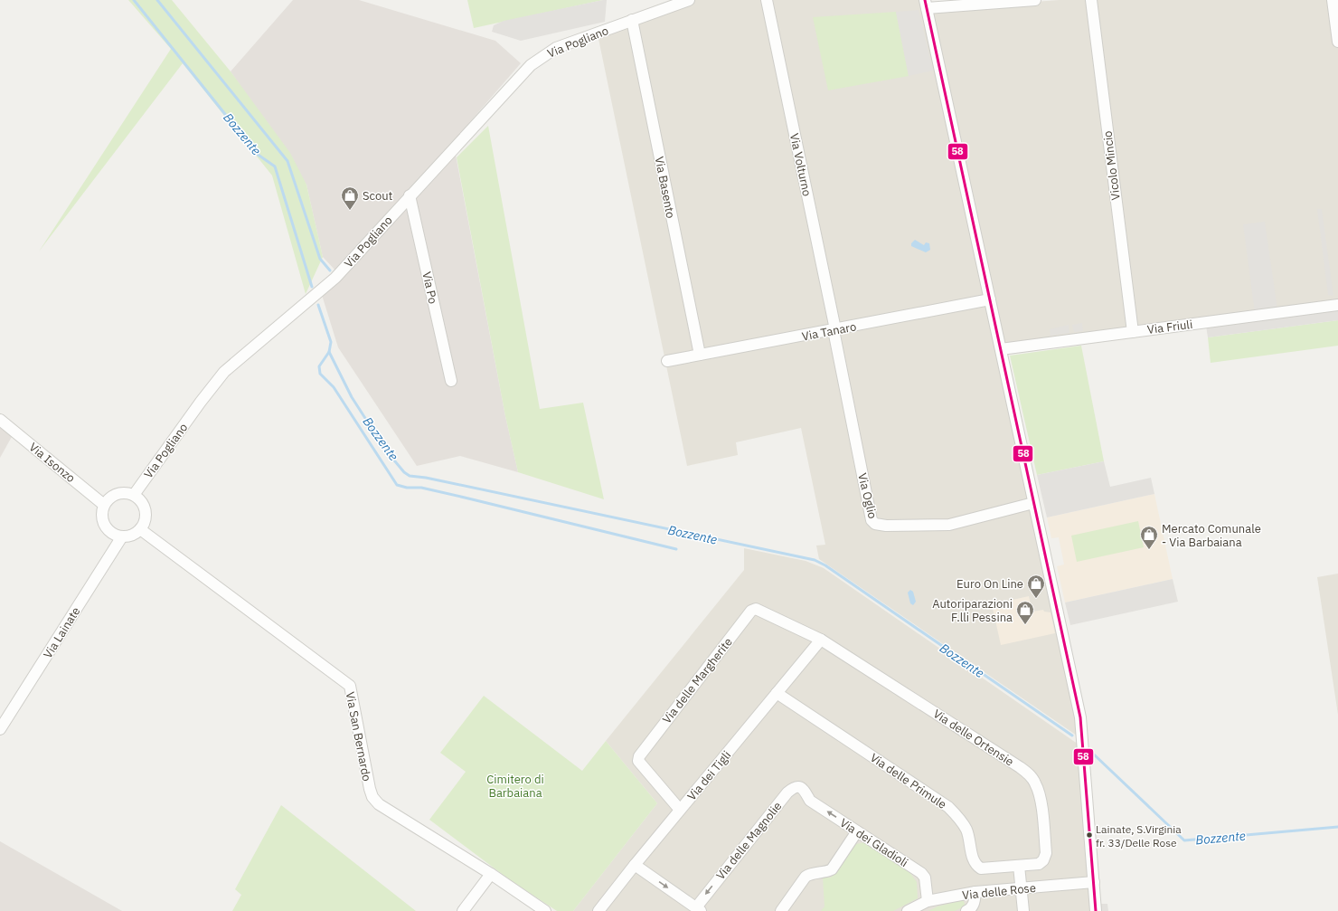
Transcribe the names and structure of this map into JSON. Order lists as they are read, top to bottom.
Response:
{
  "streets": {
    "street": [
      "Via Pogliano",
      "Via Volturno",
      "Vicolo Mincio",
      "Via Basento",
      "Via Po",
      "Via Friuli",
      "Via Tanaro",
      "Via Isonzo",
      "Via Oglio",
      "Via Lainate",
      "Via delle Margherite",
      "Via San Bernardo",
      "Via delle Ortensie",
      "Via dei Tigli",
      "Via delle Primule",
      "Via delle Magnolie",
      "Via dei Gladioli",
      "Via delle Rose"
    ]
  },
  "crossings": [
    ["Via Pogliano", "Via Basento"],
    ["Via Pogliano", "Via Po"],
    ["Via Pogliano", "Via Isonzo"],
    ["Via Pogliano", "Via Lainate"],
    ["Via Pogliano", "Via San Bernardo"],
    ["Via Volturno", "Via Tanaro"],
    ["Via Volturno", "Via Oglio"],
    ["Vicolo Mincio", "Via Friuli"],
    ["Via Basento", "Via Tanaro"],
    ["Via Tanaro", "Via Oglio"],
    ["Via Isonzo", "Via Lainate"],
    ["Via Isonzo", "Via San Bernardo"],
    ["Via Lainate", "Via San Bernardo"],
    ["Via delle Margherite", "Via delle Ortensie"],
    ["Via delle Margherite", "Via dei Tigli"],
    ["Via delle Ortensie", "Via dei Tigli"],
    ["Via delle Ortensie", "Via delle Primule"],
    ["Via dei Tigli", "Via delle Primule"],
    ["Via delle Magnolie", "Via dei Gladioli"],
    ["Via dei Gladioli", "Via delle Rose"]
  ],
  "one_way": ["Via delle Magnolie", "Via dei Gladioli"],
  "water": ["Bozzente"],
  "parks": ["Cimitero di Barbaiana"],
  "places": {
    "shop": [
      "Scout",
      "Mercato Comunale - Via Barbaiana",
      "Euro On Line",
      "Autoriparazioni F.lli Pessina"
    ],
    "other": ["Lainate, S.Virginia fr. 33/Delle Rose"]
  },
  "lines": ["transit line 58"]
}
